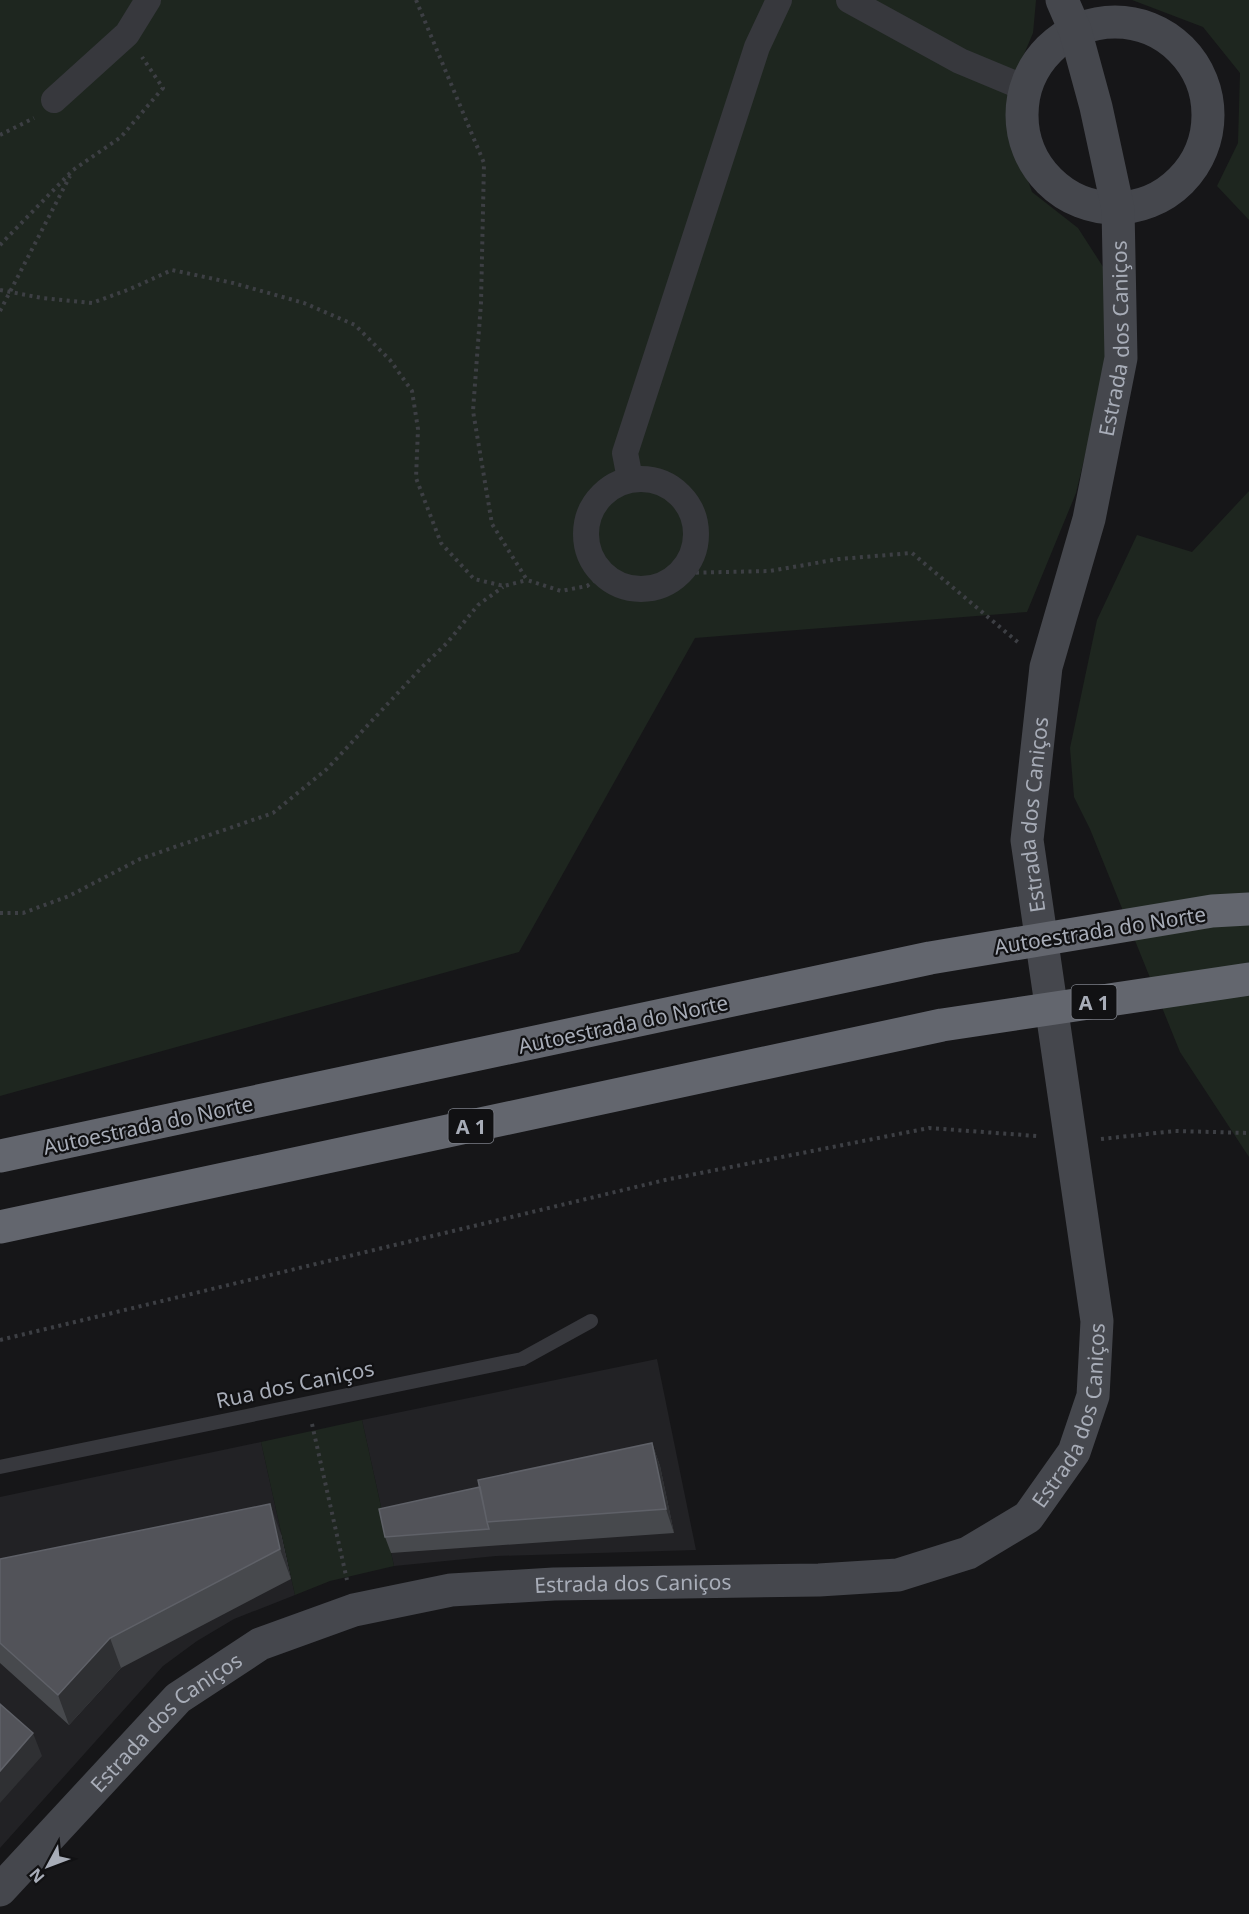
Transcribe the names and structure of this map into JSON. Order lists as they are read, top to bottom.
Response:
{
  "streets": {
    "highway": ["Autoestrada do Norte", "A 1"],
    "street": ["Estrada dos Caniços"],
    "lane": ["Rua dos Caniços"]
  },
  "north": "bottom left"
}
